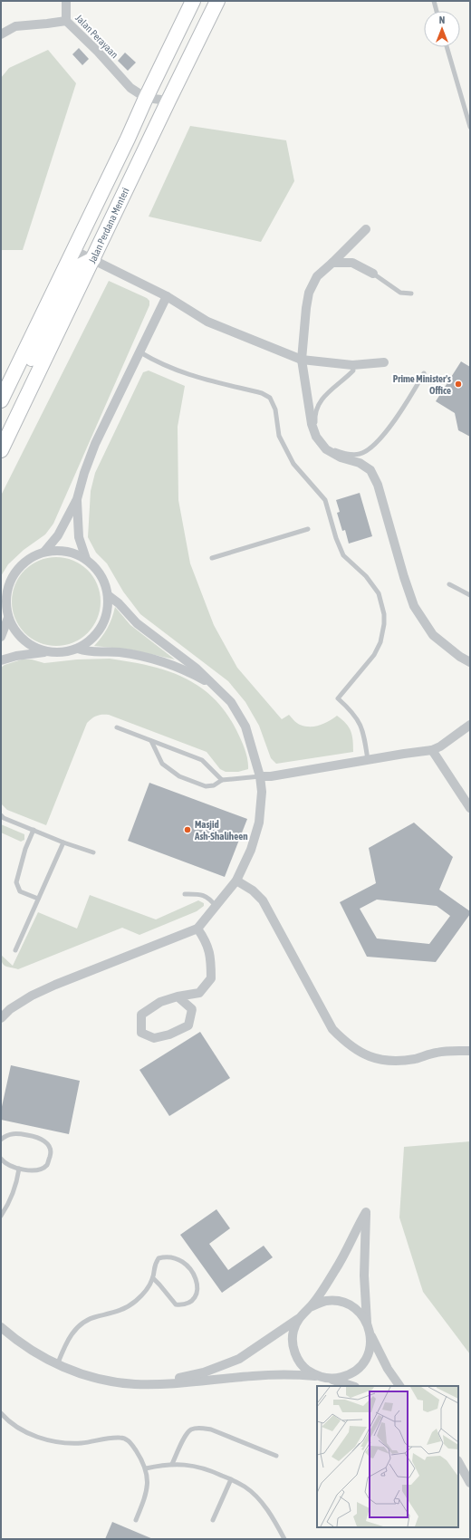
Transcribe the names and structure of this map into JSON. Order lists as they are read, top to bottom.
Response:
{
  "streets": {
    "main road": ["Jalan Perdana Menteri"],
    "street": ["Jalan Perayaan"]
  },
  "crossings": [
    ["Jalan Perayaan", "Jalan Perdana Menteri"]
  ],
  "places": ["Prime Minister's Office", "Masjid Ash-Shaliheen"],
  "north": "top"
}
